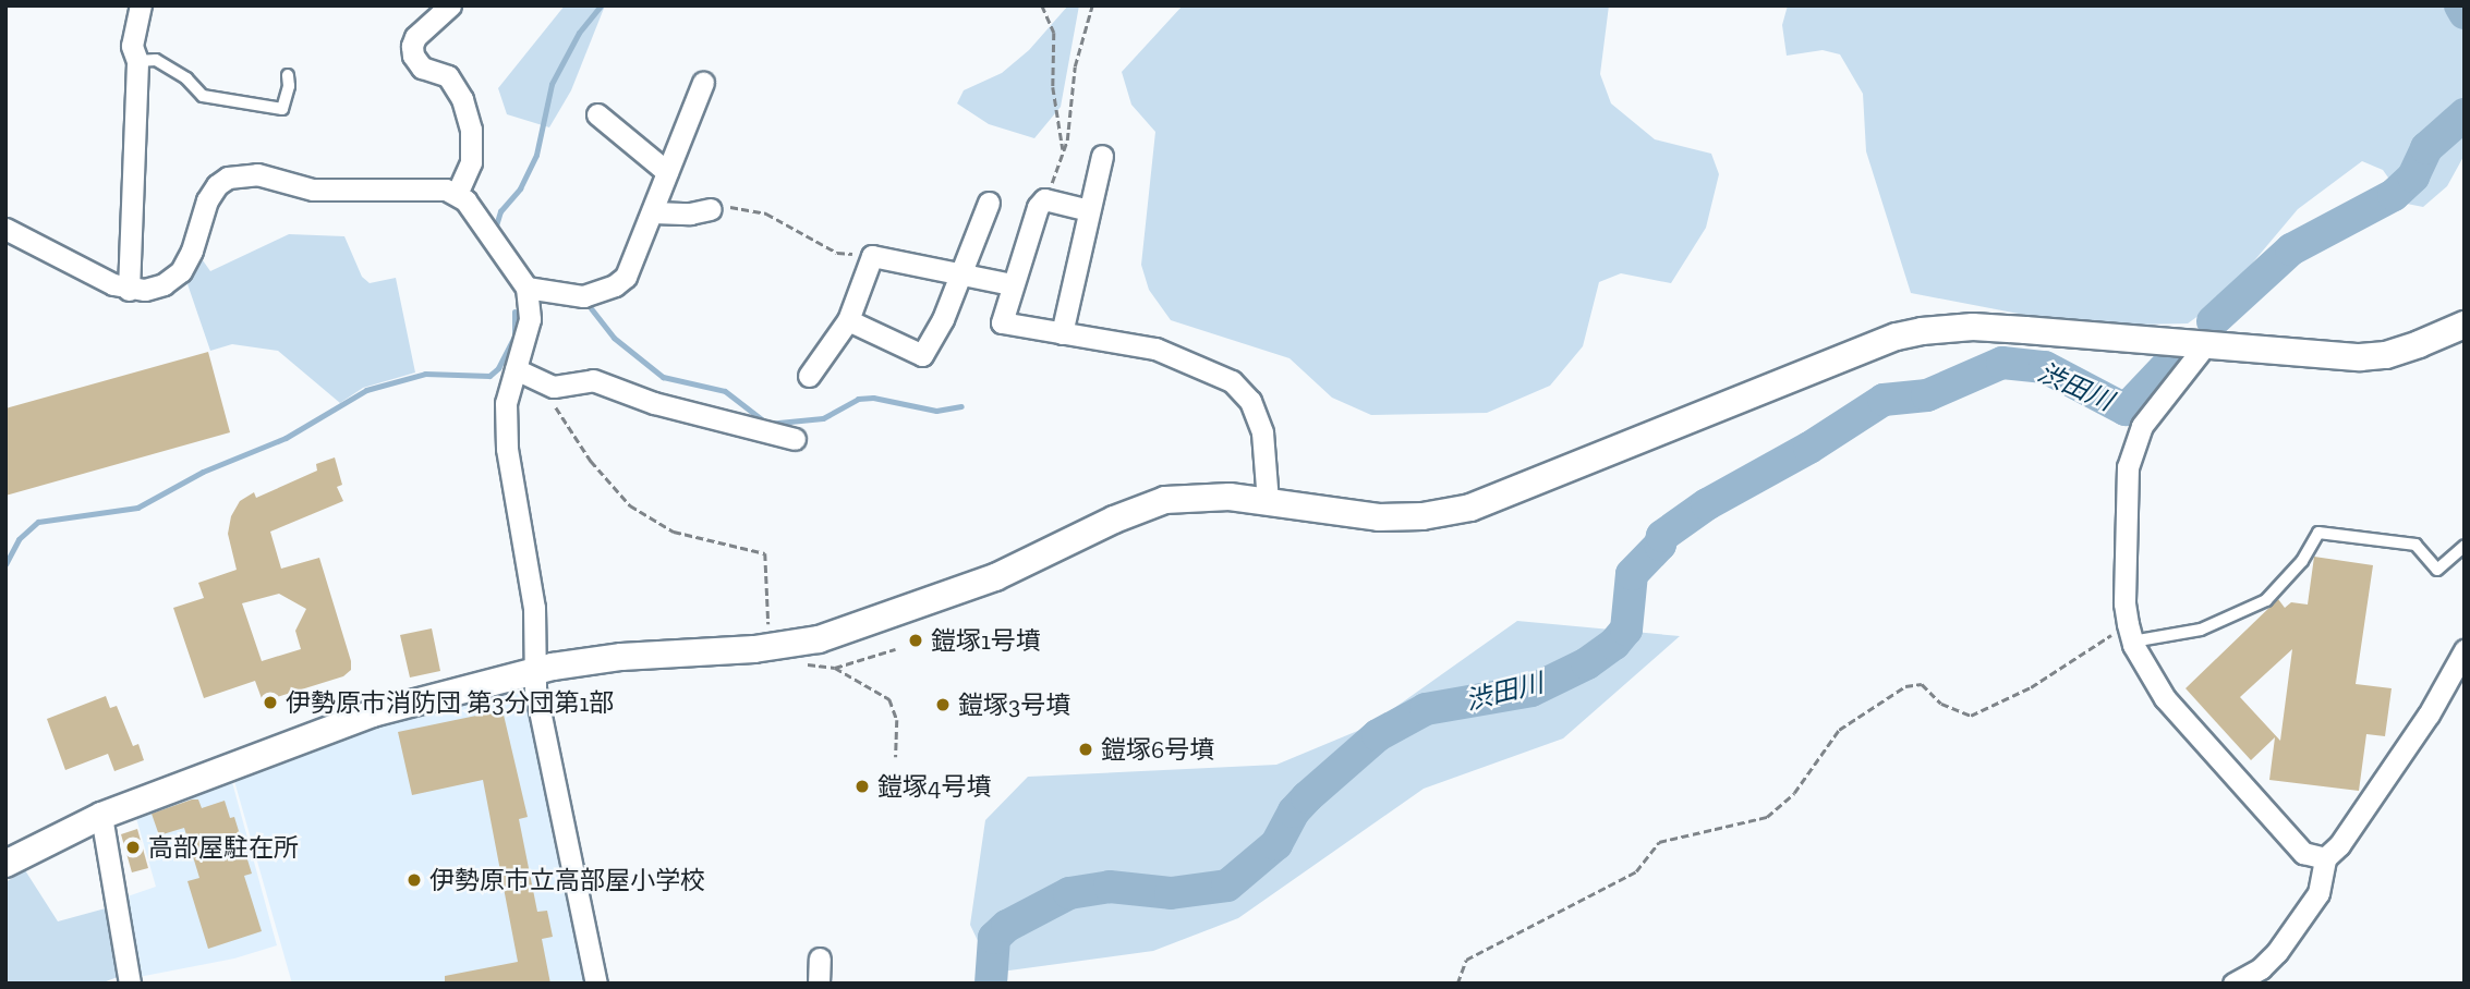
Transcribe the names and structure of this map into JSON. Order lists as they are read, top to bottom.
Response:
{
  "water": ["渋田川"],
  "places": [
    "鎧塚1号墳",
    "伊勢原市消防団 第3分団第1部",
    "鎧塚3号墳",
    "鎧塚6号墳",
    "鎧塚4号墳",
    "高部屋駐在所",
    "伊勢原市立高部屋小学校"
  ]
}
